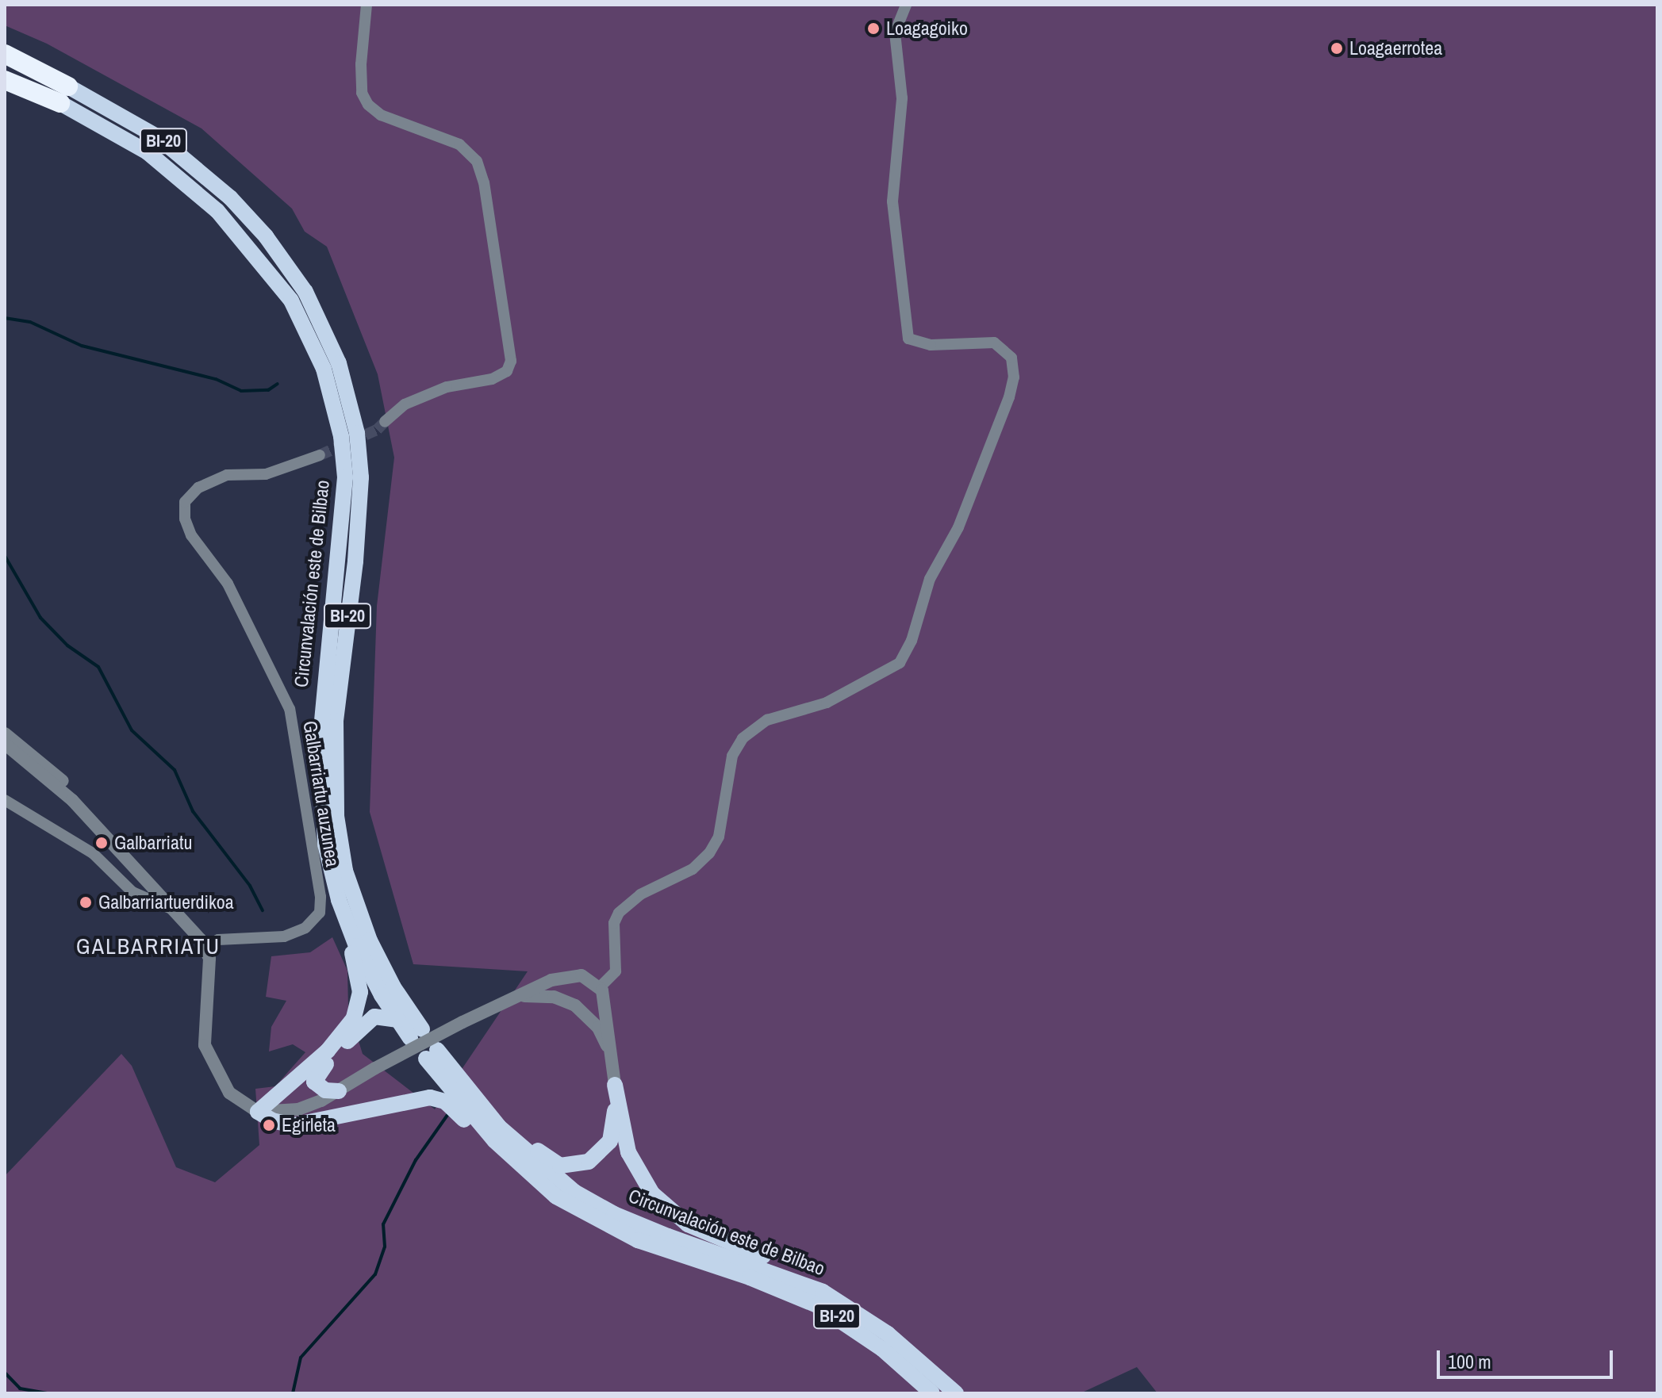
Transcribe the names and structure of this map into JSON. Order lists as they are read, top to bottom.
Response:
{
  "streets": {
    "highway": ["BI-20", "Circunvalación este de Bilbao"],
    "street": ["Galbarriartu auzunea"]
  },
  "districts": ["GALBARRIATU"],
  "places": [
    "Loagagoiko",
    "Loagaerrotea",
    "Galbarriatu",
    "Galbarriartuerdikoa",
    "Egirleta"
  ],
  "scale_bar": "100 m"
}
